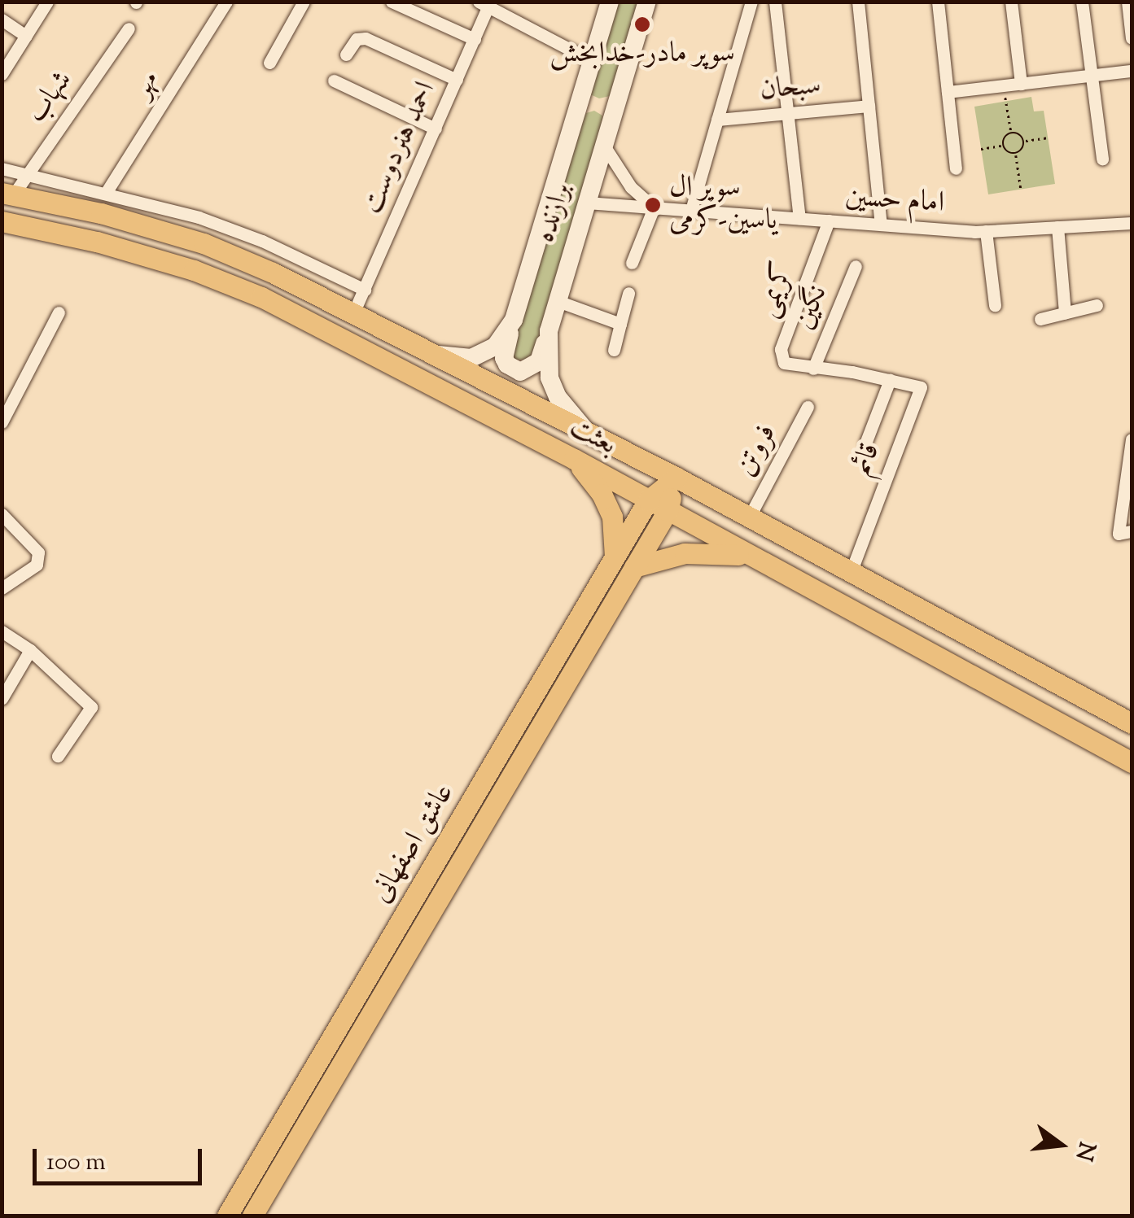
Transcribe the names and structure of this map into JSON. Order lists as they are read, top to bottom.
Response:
{
  "streets": {
    "main road": ["برازنده", "بعثت", "عاشق اصفهانی"],
    "street": [
      "مهر",
      "سبحان",
      "شهاب",
      "احمد هنردوست",
      "امام حسین",
      "کریمی",
      "نگین",
      "فروتن",
      "قائم"
    ]
  },
  "crossings": [
    ["شهاب", "بعثت"],
    ["احمد هنردوست", "بعثت"],
    ["امام حسین", "برازنده"],
    ["امام حسین", "کریمی"],
    ["برازنده", "بعثت"],
    ["کریمی", "نگین"],
    ["کریمی", "قائم"],
    ["بعثت", "فروتن"],
    ["بعثت", "قائم"],
    ["بعثت", "عاشق اصفهانی"]
  ],
  "places": ["سوپر مادر-خدابخش", "سوپر ال یاسین-کرمی"],
  "scale_bar": "100 m",
  "north": "right"
}
